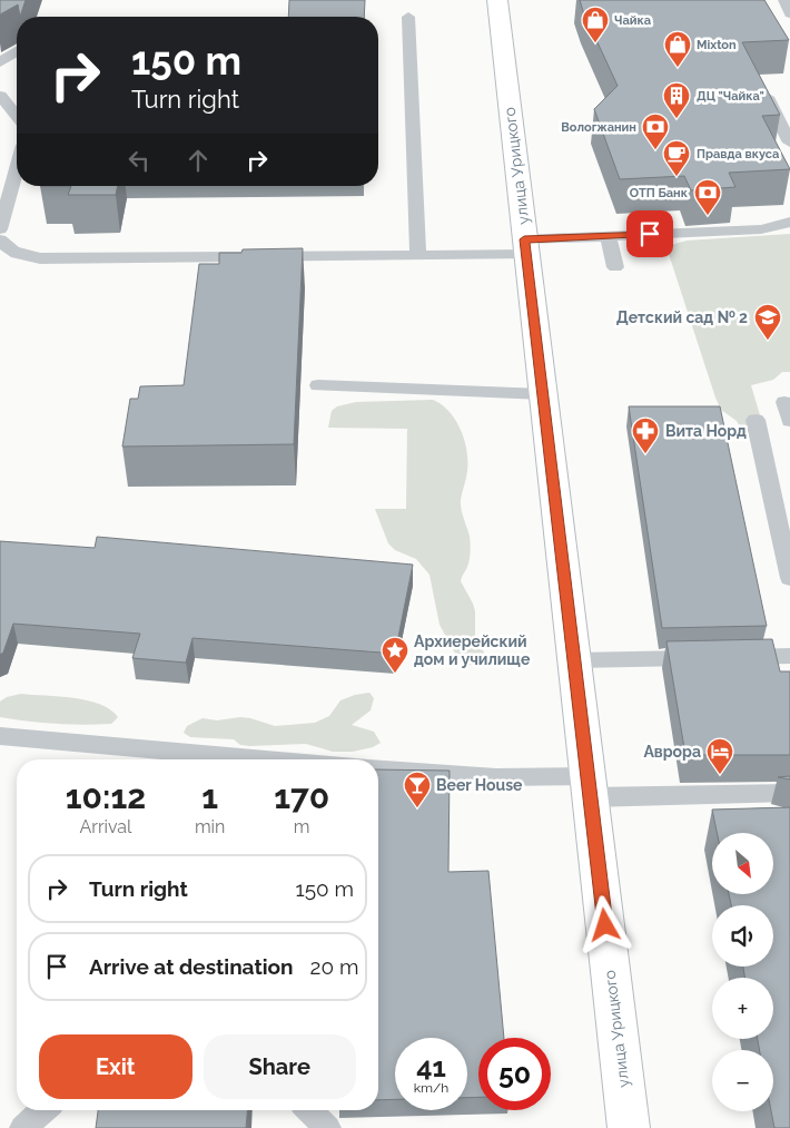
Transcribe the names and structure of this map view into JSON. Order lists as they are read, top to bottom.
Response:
{
  "streets": {
    "main road": ["улица Урицкого"]
  },
  "places": {
    "shop": ["Чайка", "Mixton"],
    "building": ["ДЦ \"Чайка\""],
    "bank": ["Вологжанин", "ОТП Банк"],
    "cafe": ["Правда вкуса"],
    "school or university": ["Детский сад № 2"],
    "pharmacy": ["Вита Норд"],
    "place": ["Архиерейский дом и училище"],
    "hotel": ["Аврора"],
    "bar": ["Beer House"]
  },
  "north": "bottom right",
  "page": {
    "turn": ["150 m", "Turn right"],
    "eta": [
      "10:12",
      "Arrival",
      "1",
      "min",
      "170",
      "m"
    ],
    "map_buttons": ["+", "−"],
    "list": [
      {
        "name": "Turn right",
        "value": "150 m"
      },
      {
        "name": "Arrive at destination",
        "value": "20 m"
      }
    ],
    "buttons": ["Exit", "Share"],
    "speed": "41 km/h",
    "limit": "50"
  }
}
